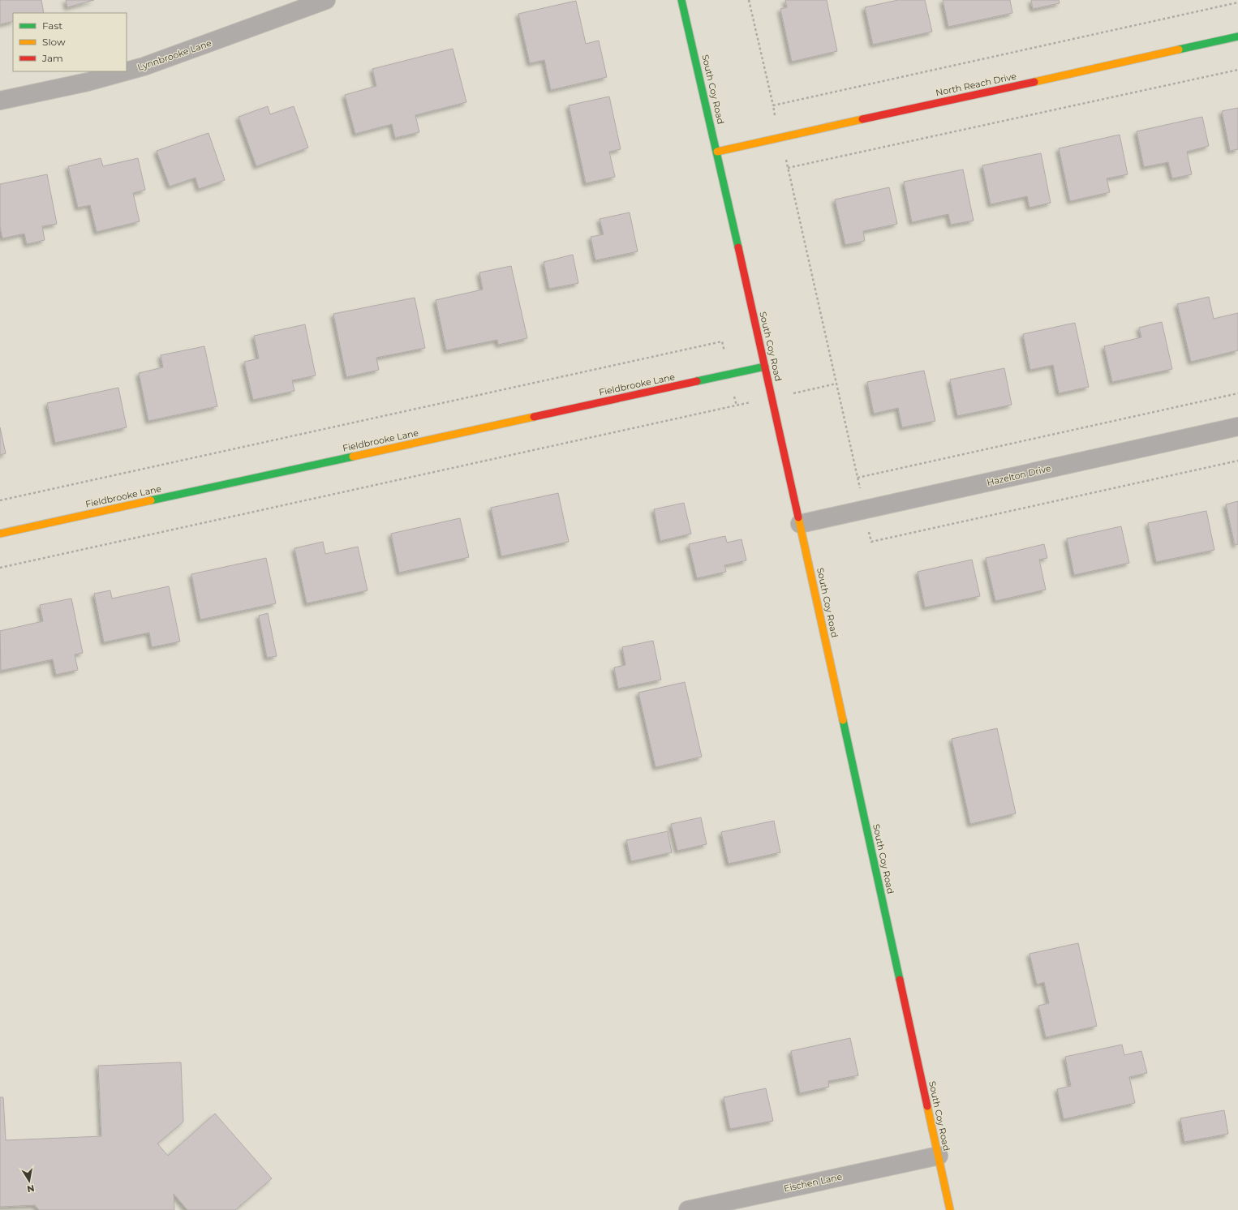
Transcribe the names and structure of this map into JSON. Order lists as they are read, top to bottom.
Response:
{
  "streets": {
    "street": [
      "Lynnbrooke Lane",
      "North Reach Drive",
      "South Coy Road",
      "Fieldbrooke Lane",
      "Hazelton Drive",
      "Eischen Lane"
    ]
  },
  "crossings": [
    ["North Reach Drive", "South Coy Road"],
    ["South Coy Road", "Fieldbrooke Lane"],
    ["South Coy Road", "Hazelton Drive"],
    ["South Coy Road", "Eischen Lane"]
  ],
  "legend": ["Fast", "Slow", "Jam"],
  "north": "bottom"
}
